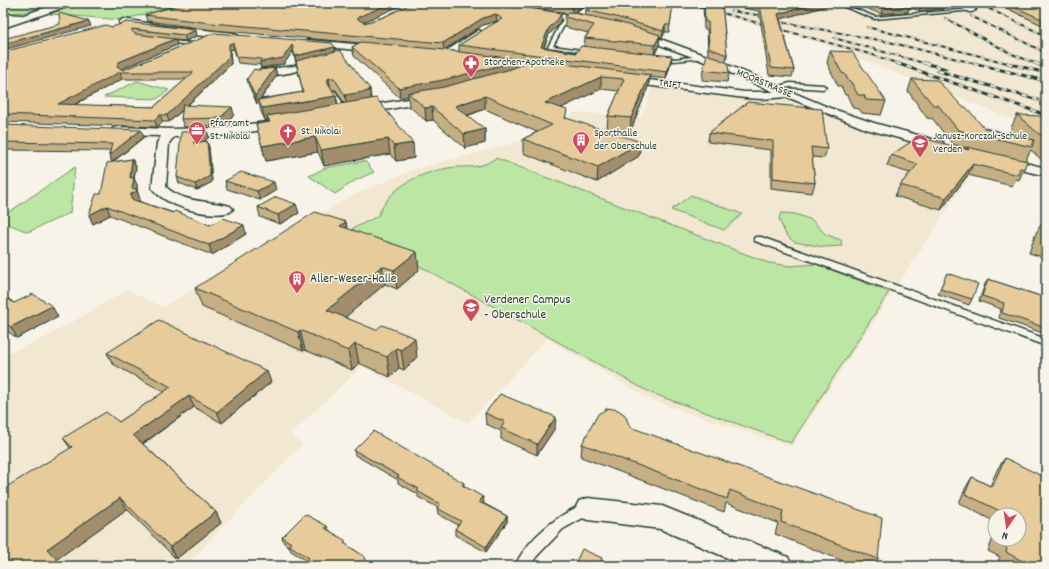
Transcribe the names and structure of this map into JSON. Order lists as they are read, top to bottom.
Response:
{
  "streets": {
    "street": ["MOORSTRASSE", "TRIFT"]
  },
  "crossings": [
    ["MOORSTRASSE", "TRIFT"]
  ],
  "places": {
    "pharmacy": ["Storchen-Apotheke"],
    "office": ["Pfarramt St. Nikolai"],
    "church": ["St. Nikolai"],
    "building": ["Sporthalle der Oberschule", "Aller-Weser-Halle"],
    "school or university": ["Janusz-Korczak-Schule Verden", "Verdener Campus - Oberschule"]
  },
  "north": "bottom"
}
